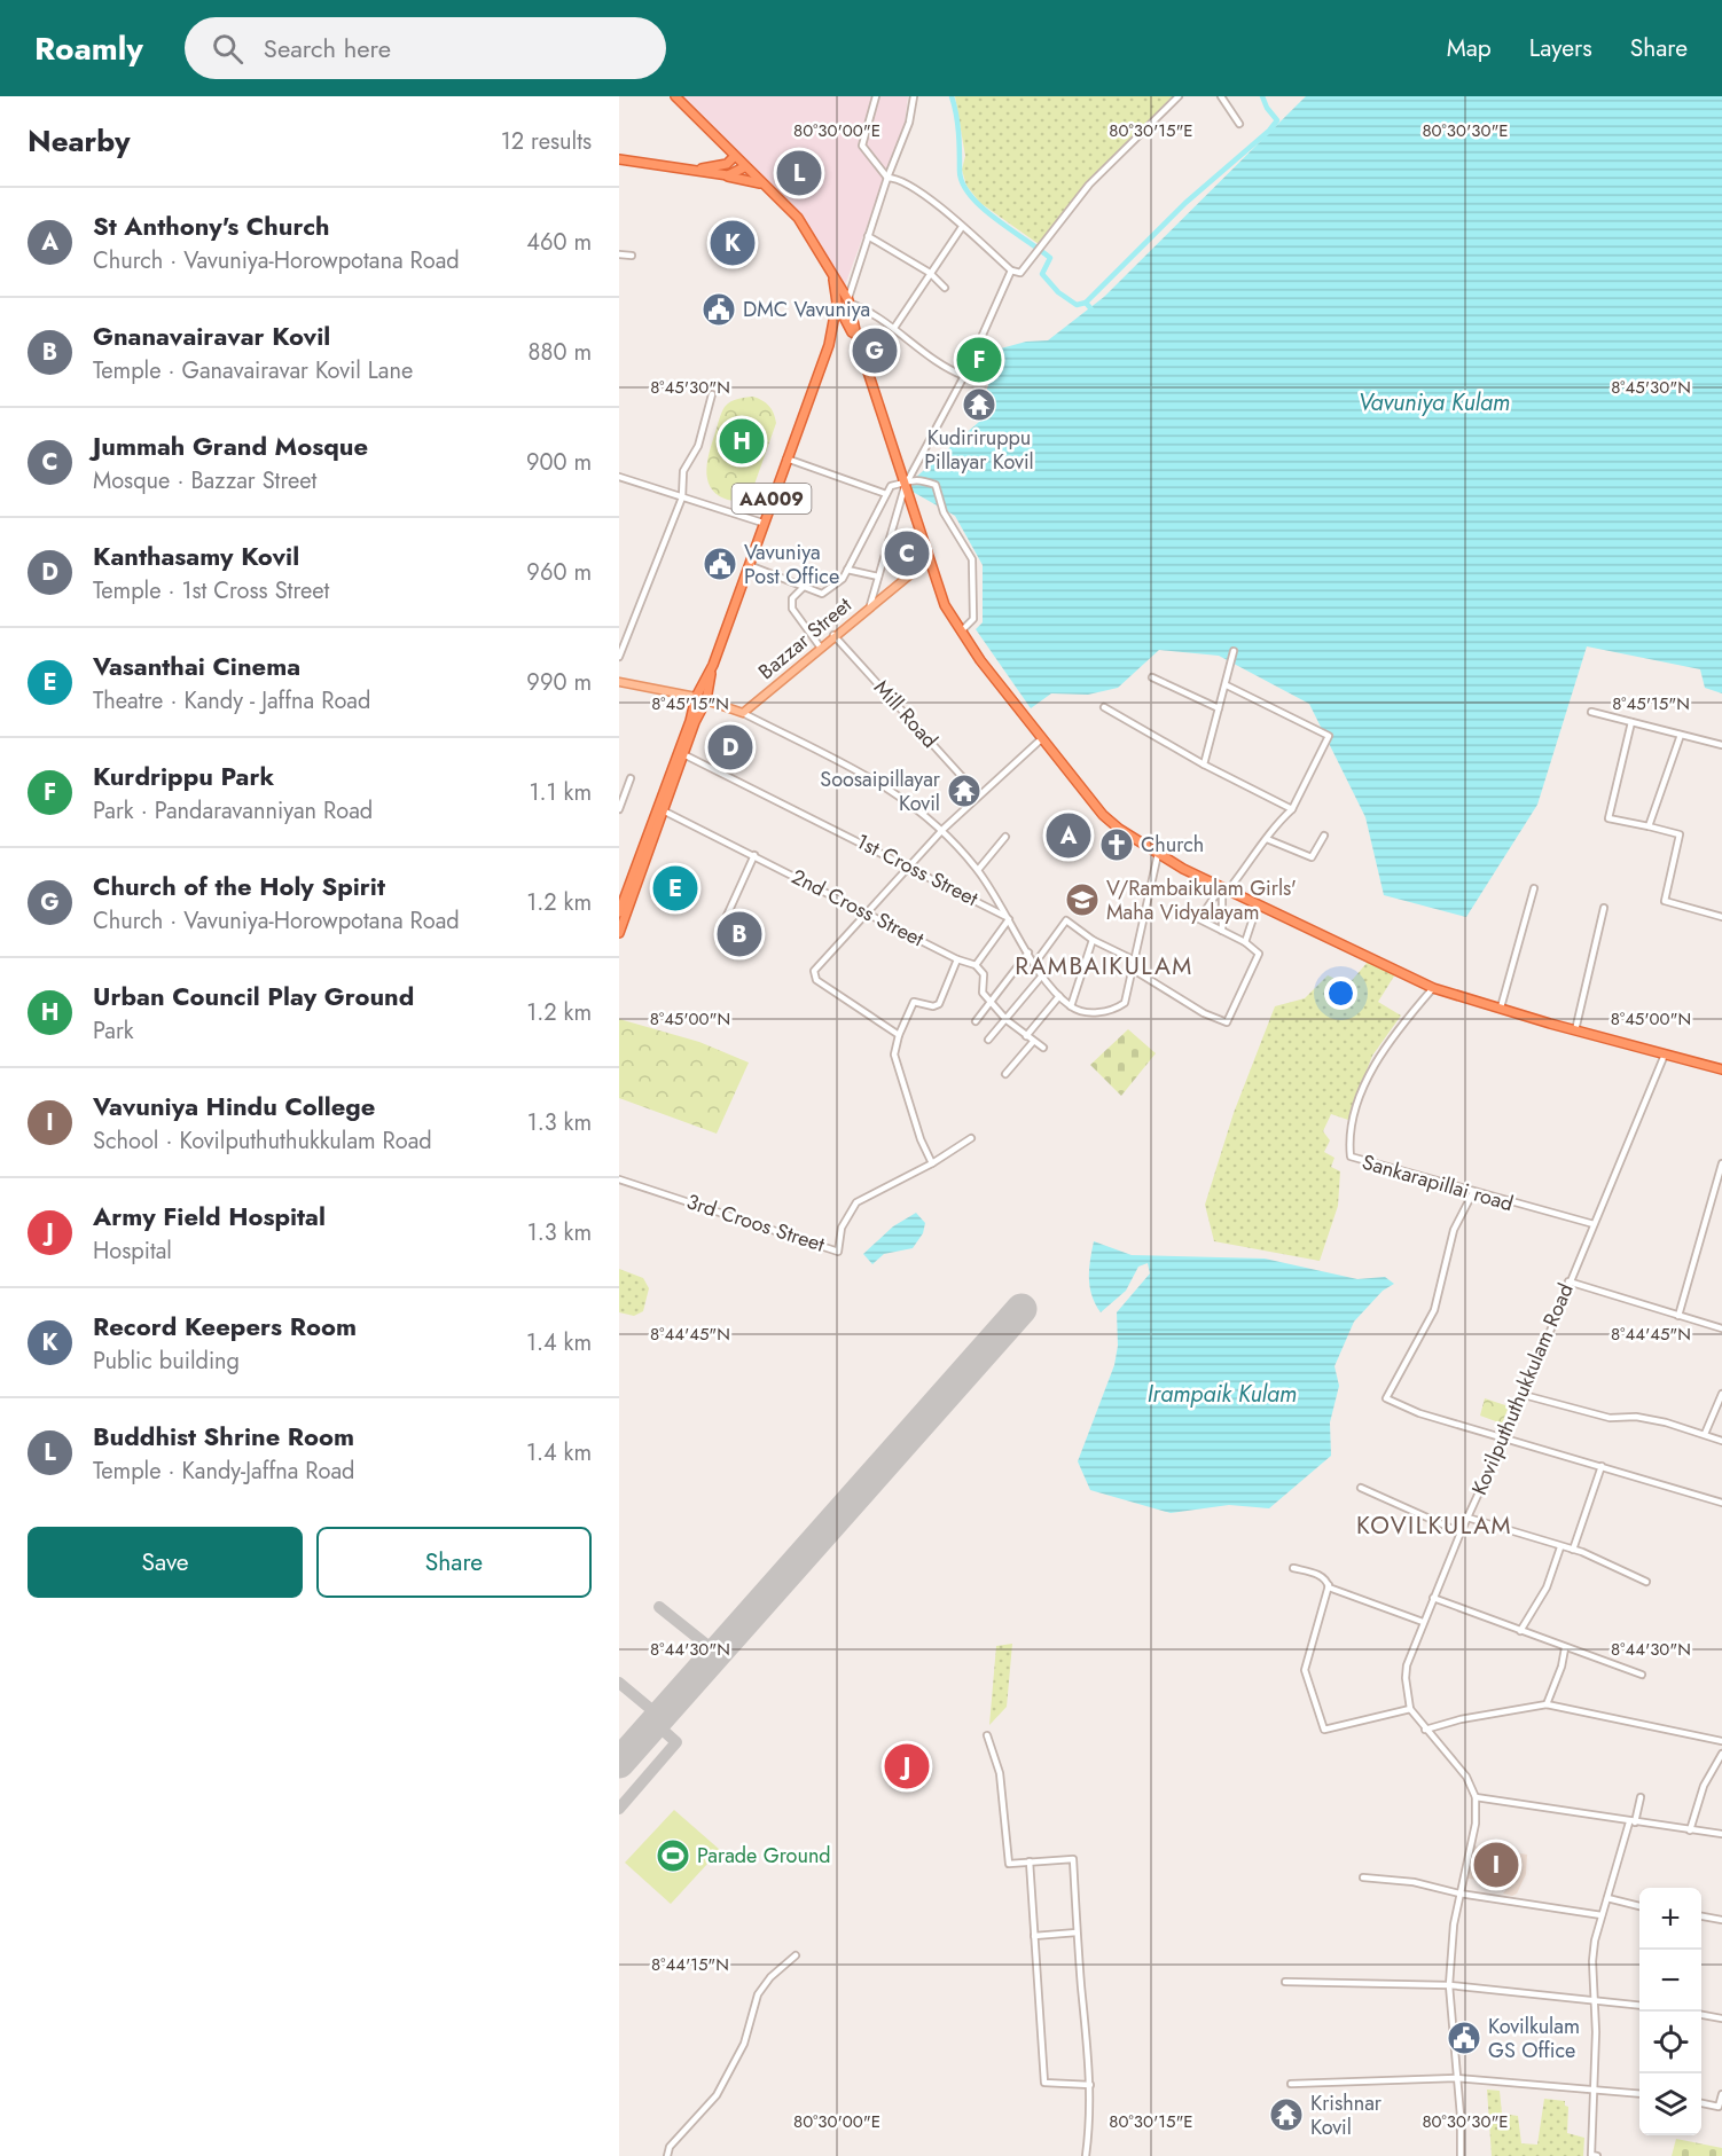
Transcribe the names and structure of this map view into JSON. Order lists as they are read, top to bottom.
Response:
{
  "streets": {
    "highway": ["AA009"],
    "main road": ["Bazzar Street"],
    "street": [
      "Mill Road",
      "1st Cross Street",
      "2nd Cross Street",
      "Sankarapillai road",
      "3rd Croos Street",
      "Kovilputhuthukkulam Road"
    ]
  },
  "crossings": [
    ["AA009", "1st Cross Street"],
    ["AA009", "2nd Cross Street"],
    ["Bazzar Street", "Mill Road"],
    ["Sankarapillai road", "Kovilputhuthukkulam Road"]
  ],
  "districts": ["RAMBAIKULAM", "KOVILKULAM"],
  "water": ["Vavuniya Kulam", "Irampaik Kulam"],
  "places": {
    "public building": ["DMC Vavuniya", "Vavuniya Post Office", "Kovilkulam GS Office"],
    "temple": ["Kudiriruppu Pillayar Kovil", "Soosaipillayar Kovil", "Krishnar Kovil"],
    "church": ["Church"],
    "school or university": ["V/Rambaikulam Girls' Maha Vidyalayam"],
    "sports": ["Parade Ground"]
  },
  "page": {
    "header": "Roamly",
    "search": "Search here",
    "nav": ["Map", "Layers", "Share"],
    "heading": ["Nearby", "12 results"],
    "pins": [
      "L",
      "K",
      "G",
      "F",
      "H",
      "C",
      "D",
      "A",
      "E",
      "B",
      "J",
      "I"
    ],
    "list": [
      {
        "mark": "A",
        "name": "St Anthony's Church",
        "note": "Church · Vavuniya-Horowpotana Road",
        "value": "460 m"
      },
      {
        "mark": "B",
        "name": "Gnanavairavar Kovil",
        "note": "Temple · Ganavairavar Kovil Lane",
        "value": "880 m"
      },
      {
        "mark": "C",
        "name": "Jummah Grand Mosque",
        "note": "Mosque · Bazzar Street",
        "value": "900 m"
      },
      {
        "mark": "D",
        "name": "Kanthasamy Kovil",
        "note": "Temple · 1st Cross Street",
        "value": "960 m"
      },
      {
        "mark": "E",
        "name": "Vasanthai Cinema",
        "note": "Theatre · Kandy - Jaffna Road",
        "value": "990 m"
      },
      {
        "mark": "F",
        "name": "Kurdrippu Park",
        "note": "Park · Pandaravanniyan Road",
        "value": "1.1 km"
      },
      {
        "mark": "G",
        "name": "Church of the Holy Spirit",
        "note": "Church · Vavuniya-Horowpotana Road",
        "value": "1.2 km"
      },
      {
        "mark": "H",
        "name": "Urban Council Play Ground",
        "note": "Park",
        "value": "1.2 km"
      },
      {
        "mark": "I",
        "name": "Vavuniya Hindu College",
        "note": "School · Kovilputhuthukkulam Road",
        "value": "1.3 km"
      },
      {
        "mark": "J",
        "name": "Army Field Hospital",
        "note": "Hospital",
        "value": "1.3 km"
      },
      {
        "mark": "K",
        "name": "Record Keepers Room",
        "note": "Public building",
        "value": "1.4 km"
      },
      {
        "mark": "L",
        "name": "Buddhist Shrine Room",
        "note": "Temple · Kandy-Jaffna Road",
        "value": "1.4 km"
      }
    ],
    "buttons": ["Save", "Share"],
    "map_buttons": ["+", "−"]
  },
  "coordinates": [
    "80°30'00\"E",
    "80°30'15\"E",
    "80°30'30\"E",
    "8°45'30\"N",
    "8°45'15\"N",
    "8°45'00\"N",
    "8°44'45\"N",
    "8°44'30\"N",
    "8°44'15\"N"
  ]
}
